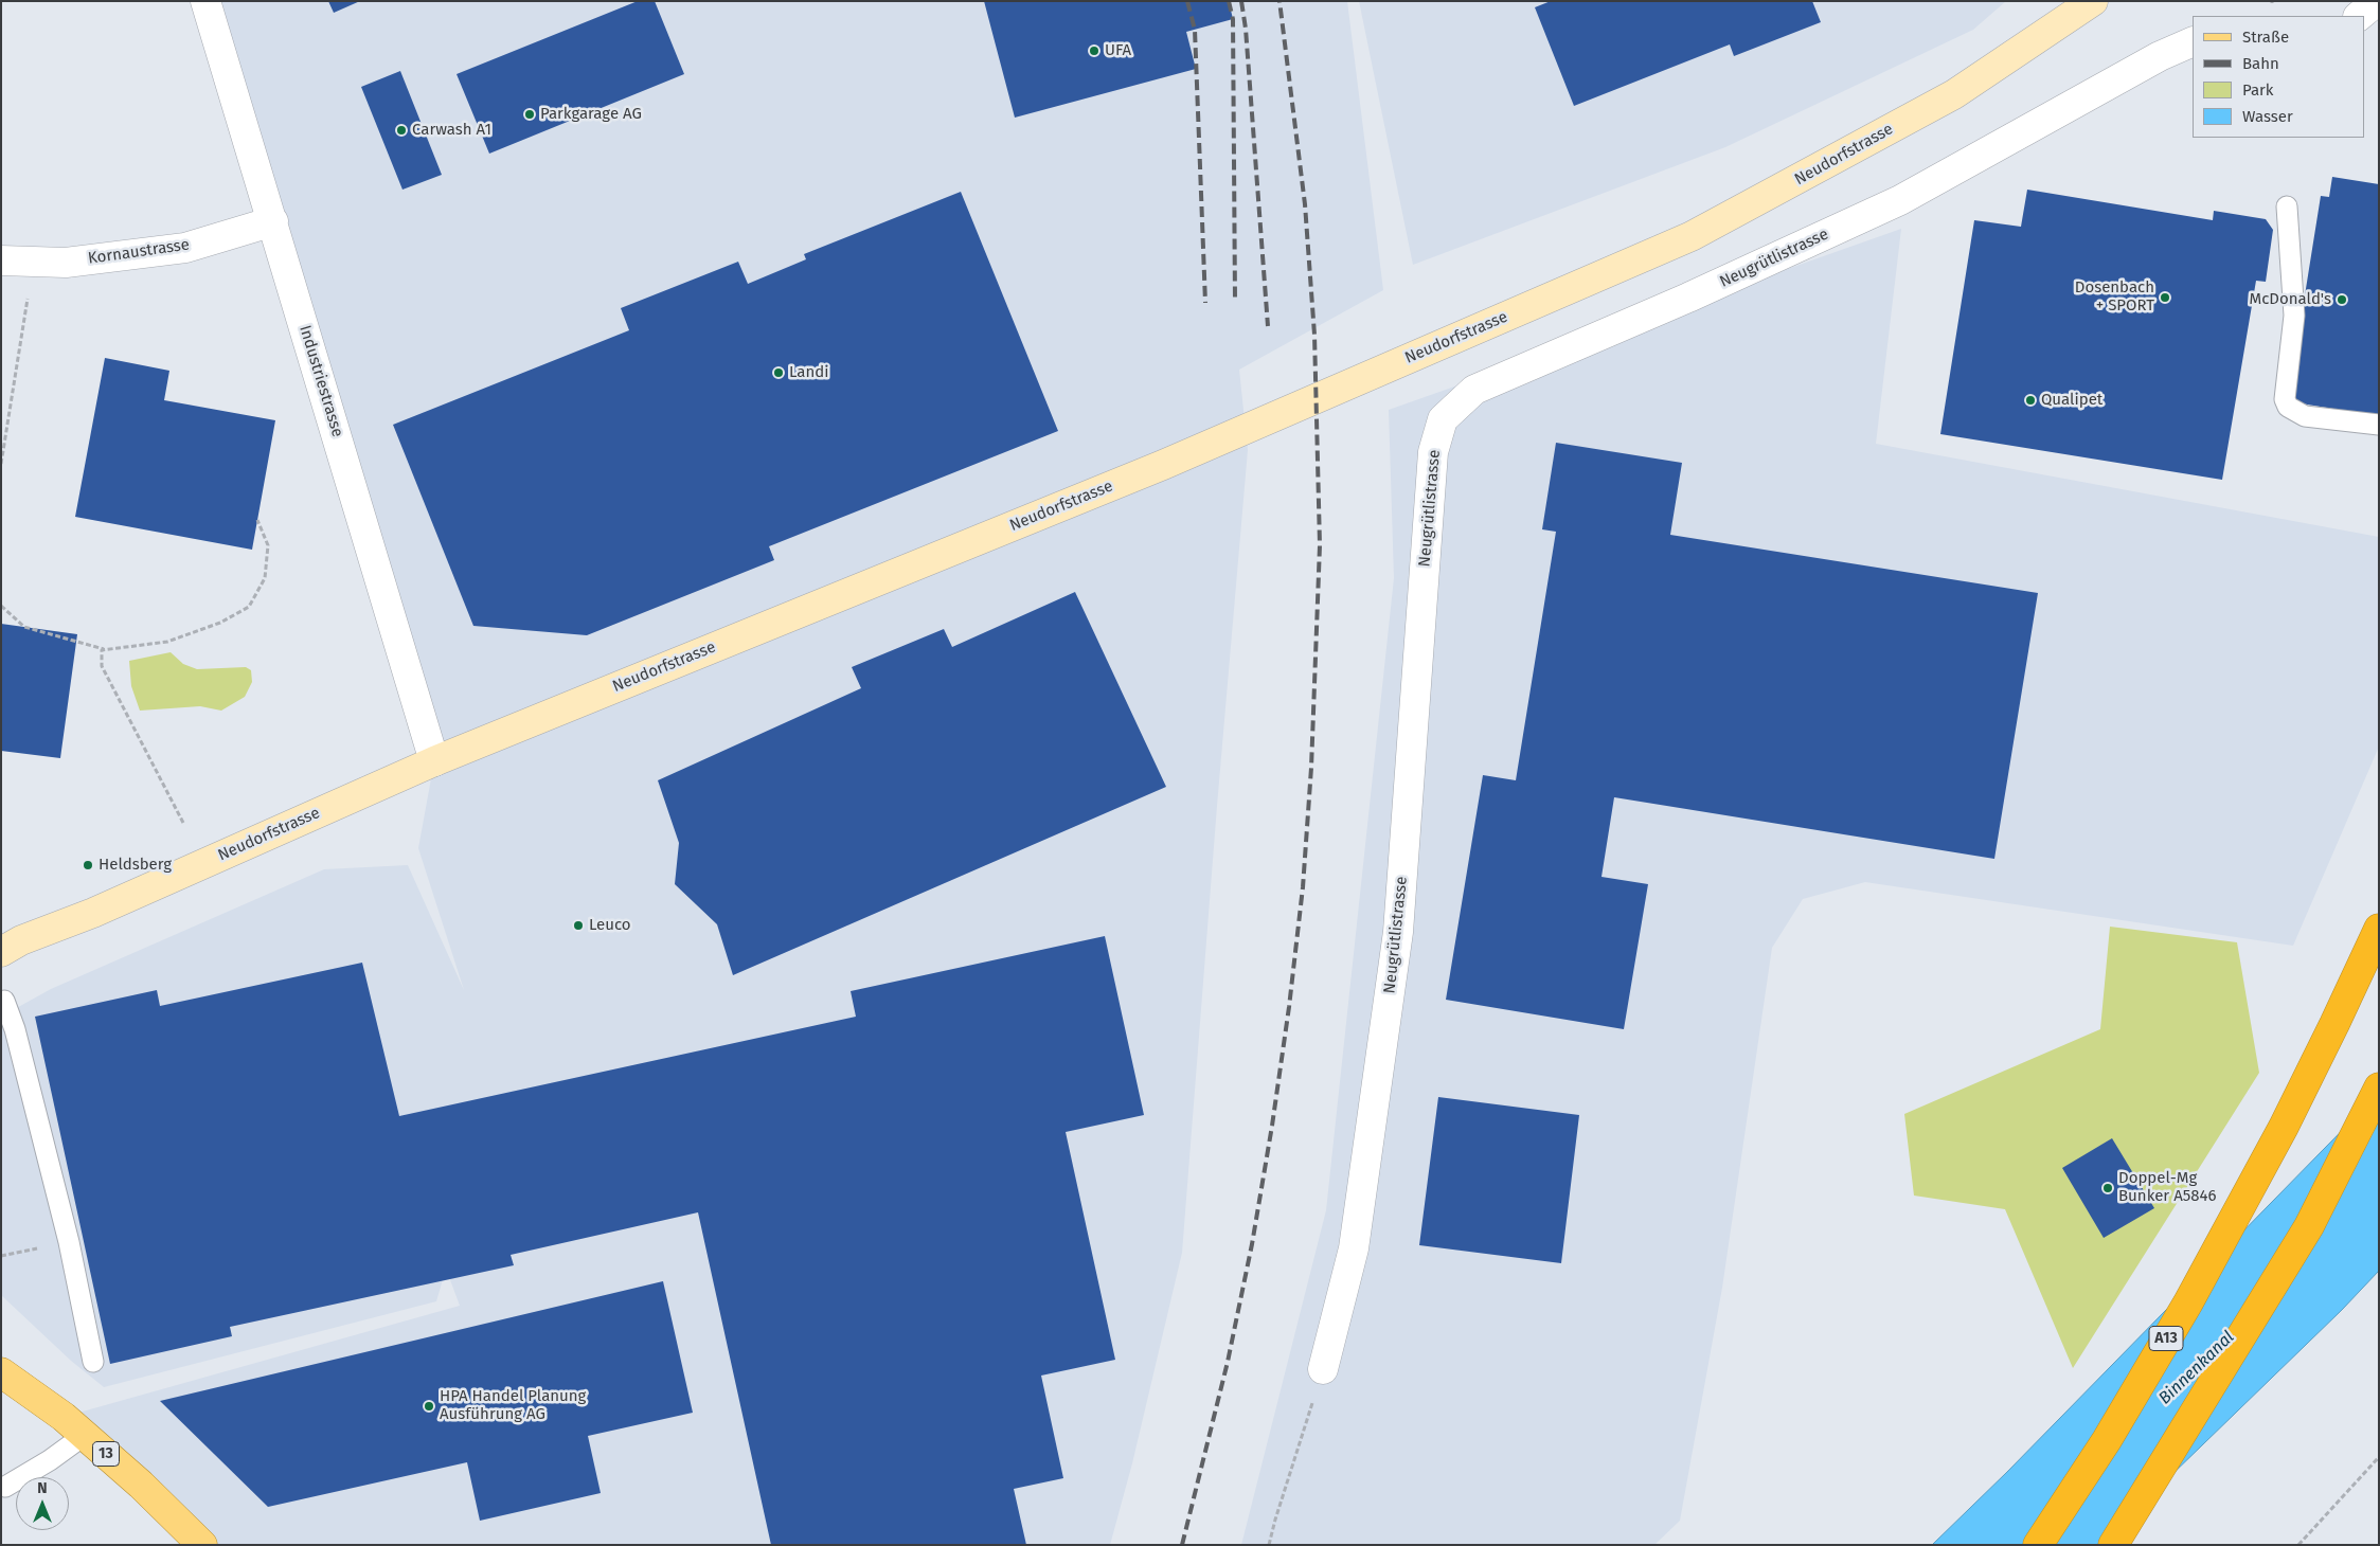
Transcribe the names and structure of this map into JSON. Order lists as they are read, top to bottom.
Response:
{
  "streets": {
    "highway": ["A13"],
    "main road": ["Neudorfstrasse", "13"],
    "street": ["Kornaustrasse", "Neugrütlistrasse", "Industriestrasse"]
  },
  "crossings": [
    ["Neudorfstrasse", "Industriestrasse"],
    ["Kornaustrasse", "Industriestrasse"]
  ],
  "water": ["Binnenkanal"],
  "places": [
    "UFA",
    "Parkgarage AG",
    "Carwash A1",
    "Dosenbach + SPORT",
    "McDonald's",
    "Landi",
    "Qualipet",
    "Heldsberg",
    "Leuco",
    "Doppel-Mg Bunker A5846",
    "HPA Handel Planung Ausführung AG"
  ],
  "legend": [
    "Straße",
    "Bahn",
    "Park",
    "Wasser"
  ],
  "north": "top"
}
